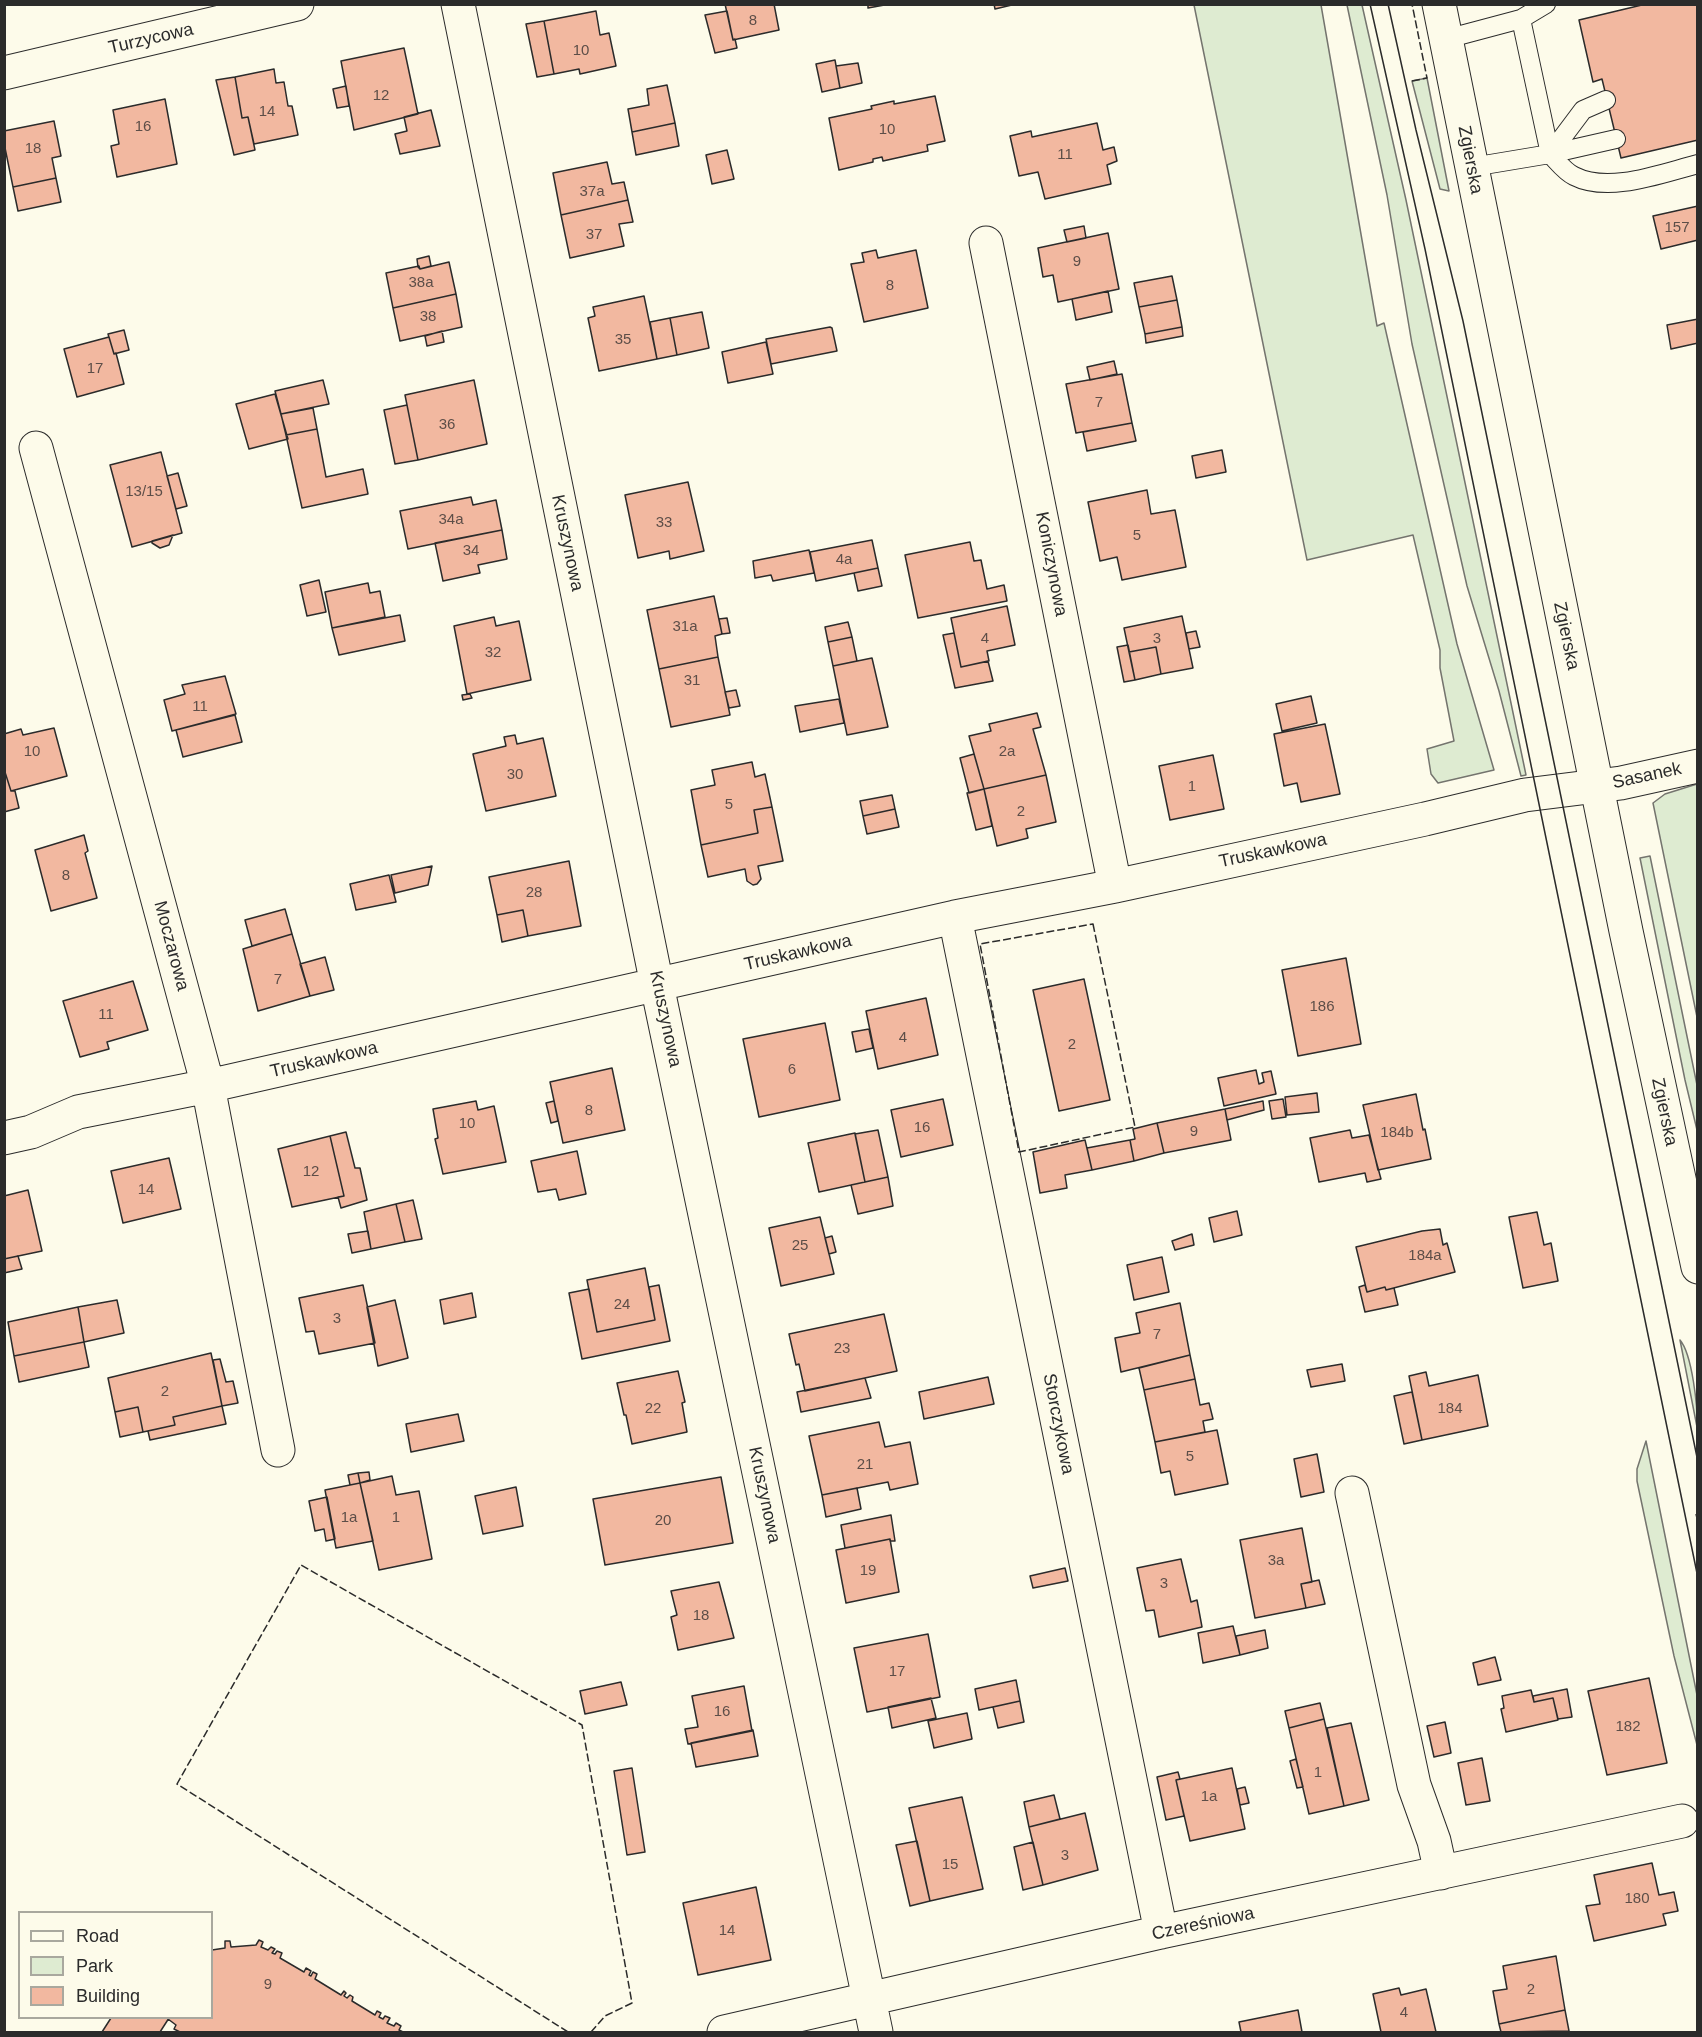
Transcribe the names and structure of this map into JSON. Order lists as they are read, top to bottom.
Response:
{
  "streets": {
    "street": [
      "Turzycowa",
      "Zgierska",
      "Kruszynowa",
      "Koniczynowa",
      "Sasanek",
      "Truskawkowa",
      "Moczarowa",
      "Storczykowa",
      "Czereśniowa"
    ]
  },
  "crossings": [
    ["Zgierska", "Sasanek"],
    ["Zgierska", "Truskawkowa"],
    ["Kruszynowa", "Truskawkowa"],
    ["Kruszynowa", "Czereśniowa"],
    ["Koniczynowa", "Truskawkowa"],
    ["Sasanek", "Truskawkowa"],
    ["Truskawkowa", "Moczarowa"],
    ["Truskawkowa", "Storczykowa"],
    ["Storczykowa", "Czereśniowa"]
  ],
  "house_numbers": [
    "8",
    "10",
    "12",
    "14",
    "16",
    "10",
    "18",
    "11",
    "37a",
    "157",
    "37",
    "9",
    "38a",
    "8",
    "38",
    "35",
    "17",
    "7",
    "36",
    "13/15",
    "34a",
    "33",
    "5",
    "34",
    "4a",
    "31a",
    "4",
    "3",
    "32",
    "31",
    "11",
    "10",
    "2a",
    "30",
    "1",
    "5",
    "2",
    "8",
    "28",
    "7",
    "186",
    "11",
    "4",
    "2",
    "6",
    "8",
    "10",
    "16",
    "9",
    "184b",
    "12",
    "14",
    "25",
    "184a",
    "24",
    "3",
    "7",
    "23",
    "2",
    "22",
    "184",
    "5",
    "21",
    "1a",
    "1",
    "20",
    "3a",
    "19",
    "3",
    "18",
    "17",
    "16",
    "182",
    "1",
    "1a",
    "3",
    "15",
    "180",
    "14",
    "9",
    "2",
    "4"
  ],
  "legend": ["Road", "Park", "Building"]
}
